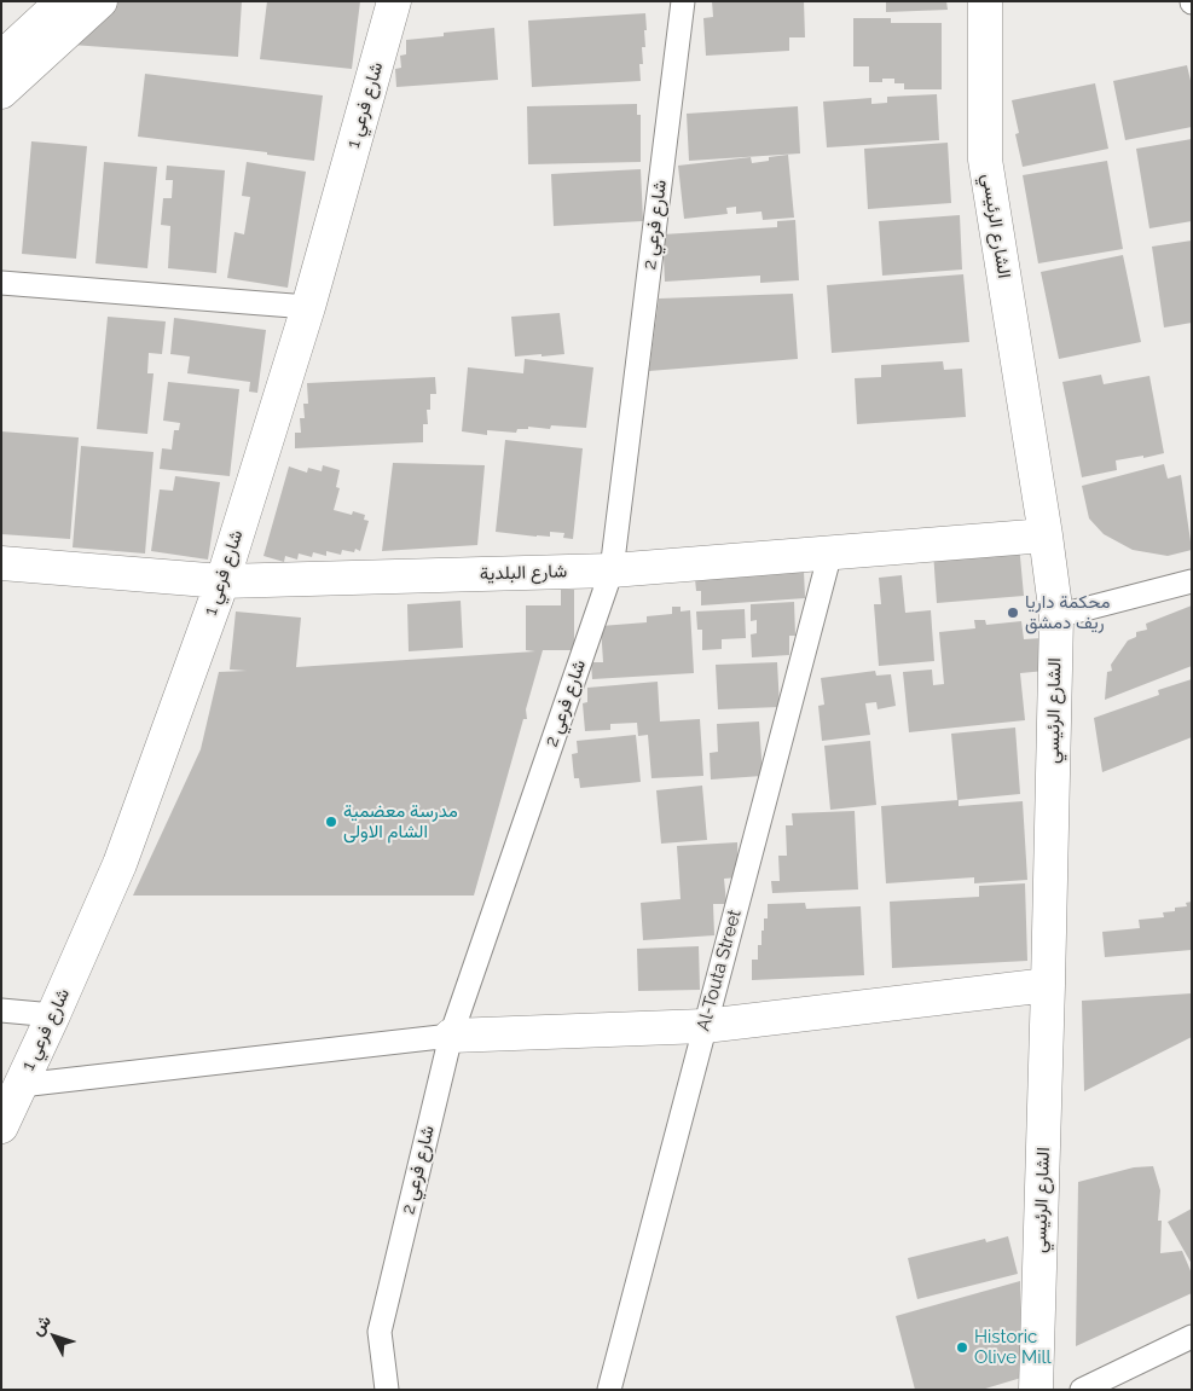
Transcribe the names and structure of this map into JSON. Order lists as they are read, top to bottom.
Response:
{
  "streets": {
    "street": [
      "شارع فرعي 1",
      "شارع فرعي 2",
      "الشارع الرئيسي",
      "شارع البلدية",
      "Al-Touta Street"
    ]
  },
  "crossings": [
    ["شارع فرعي 1", "شارع البلدية"],
    ["شارع فرعي 2", "شارع البلدية"],
    ["الشارع الرئيسي", "شارع البلدية"],
    ["شارع البلدية", "Al-Touta Street"]
  ],
  "places": ["محكمة داريا ريف دمشق", "مدرسة معضمية الشام الاولى", "Historic Olive Mill"],
  "north": "top left"
}
